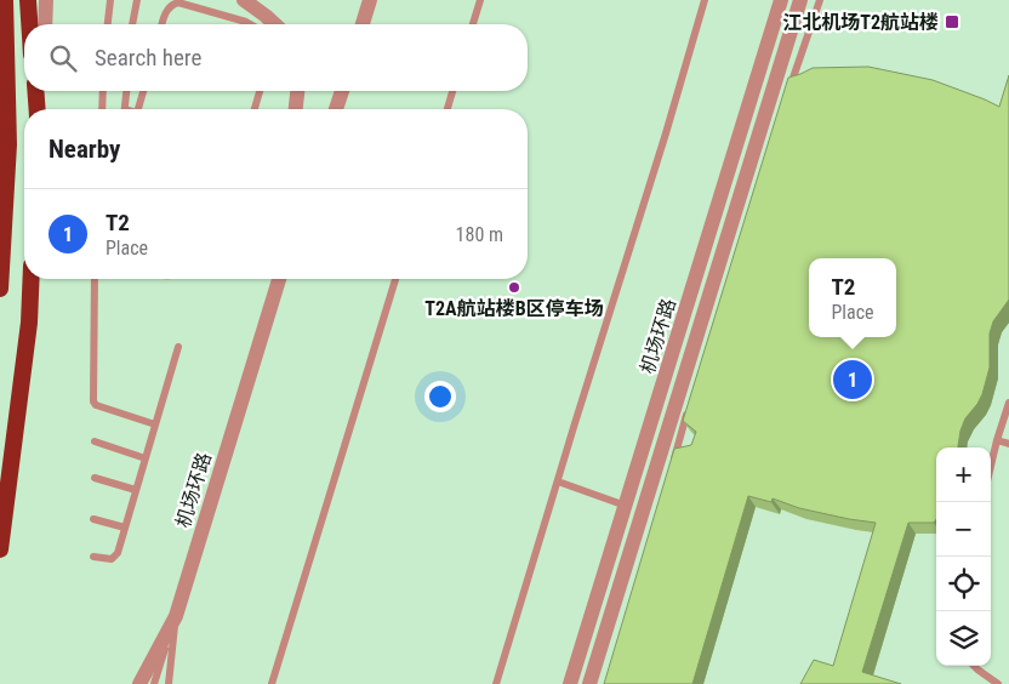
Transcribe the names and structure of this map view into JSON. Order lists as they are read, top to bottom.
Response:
{
  "streets": {
    "street": ["机场环路"]
  },
  "places": {
    "transit": ["江北机场T2航站楼"],
    "other": ["T2A航站楼B区停车场"]
  },
  "page": {
    "search": "Search here",
    "heading": "Nearby",
    "list": [
      {
        "mark": "1",
        "name": "T2",
        "note": "Place",
        "value": "180 m"
      }
    ],
    "popup": ["T2", "Place"],
    "pins": "1",
    "map_buttons": ["+", "−"]
  }
}
